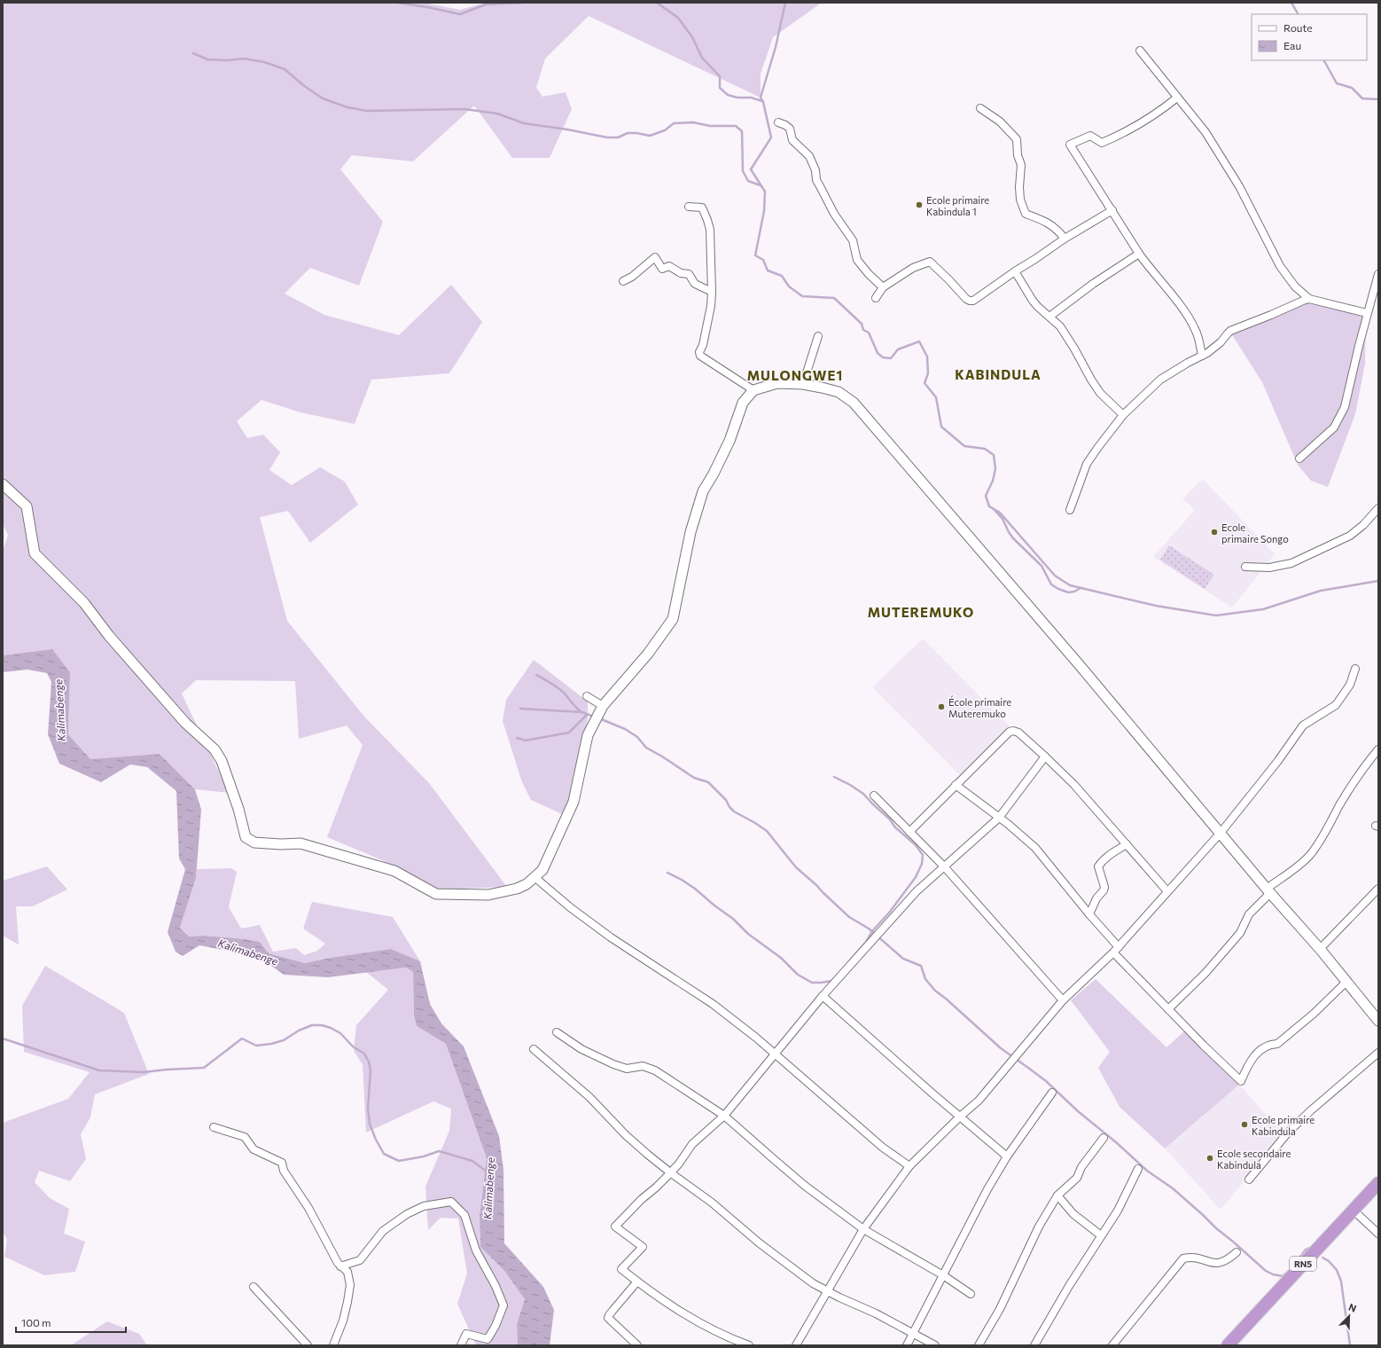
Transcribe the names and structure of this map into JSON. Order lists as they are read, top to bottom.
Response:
{
  "streets": {
    "highway": ["RN5"]
  },
  "districts": ["KABINDULA", "MULONGWE1", "MUTEREMUKO"],
  "water": ["Kalimabenge"],
  "places": [
    "Ecole primaire Kabindula 1",
    "Ecole primaire Songo",
    "École primaire Muteremuko",
    "Ecole primaire Kabindula",
    "Ecole secondaire Kabindula"
  ],
  "legend": ["Route", "Eau"],
  "scale_bar": "100 m",
  "north": "top right"
}
